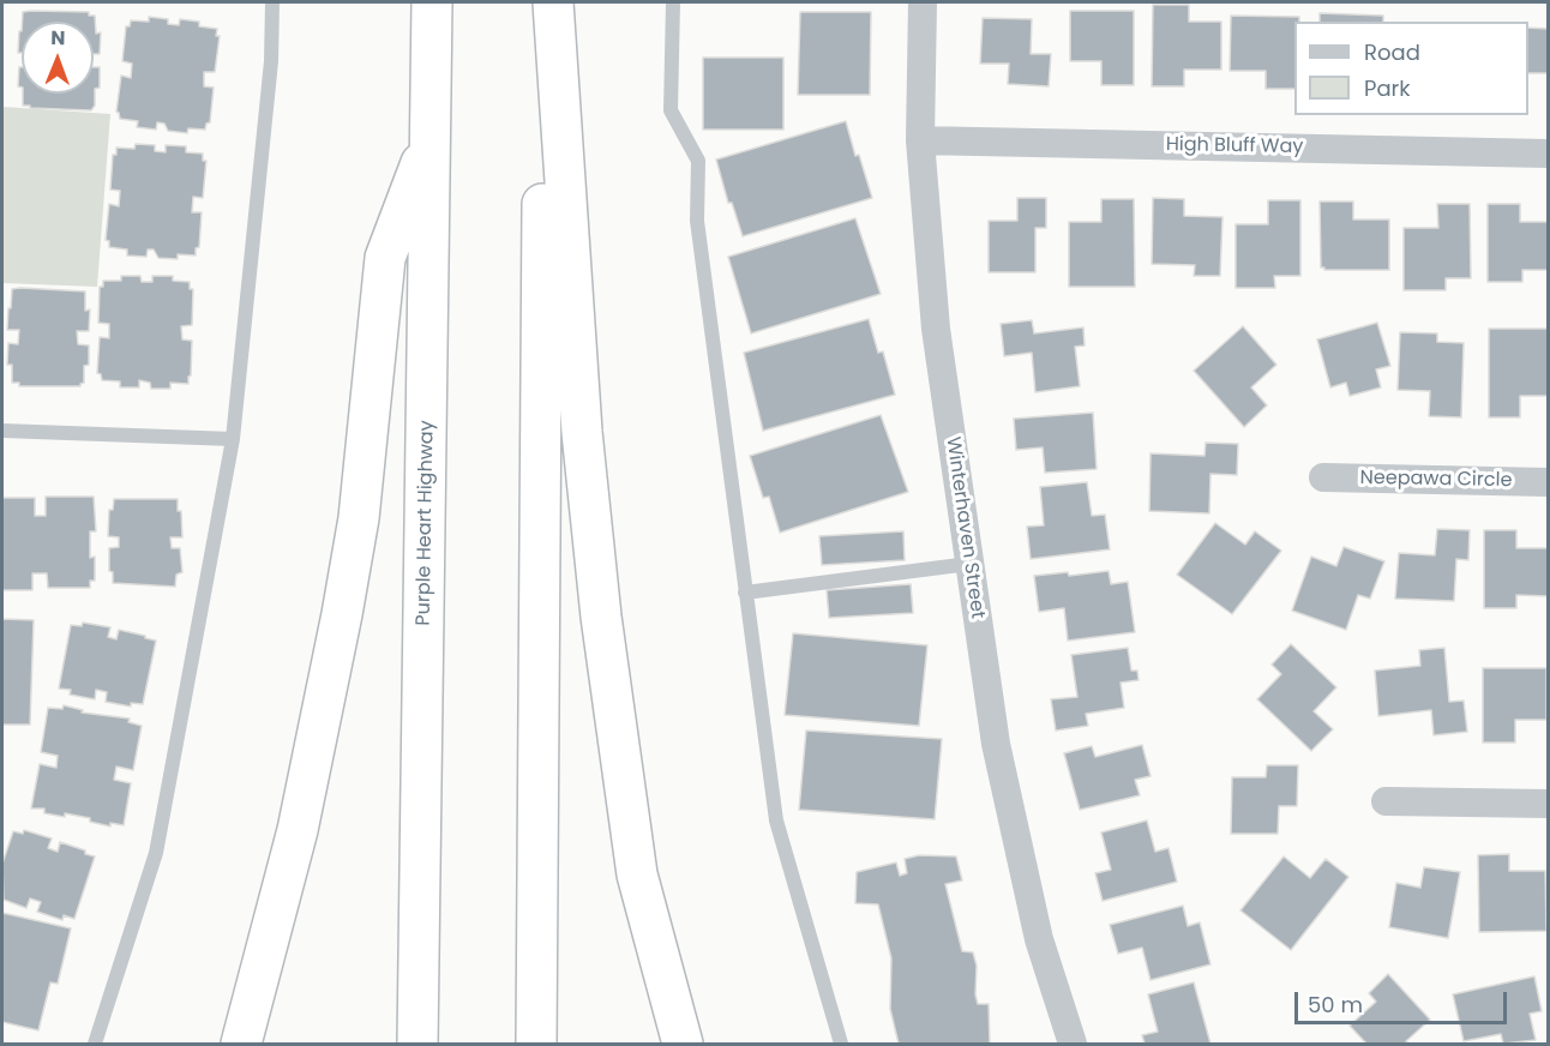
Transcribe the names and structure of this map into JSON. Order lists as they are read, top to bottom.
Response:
{
  "streets": {
    "highway": ["Purple Heart Highway"],
    "street": ["High Bluff Way", "Neepawa Circle", "Winterhaven Street"]
  },
  "crossings": [
    ["High Bluff Way", "Winterhaven Street"]
  ],
  "legend": ["Road", "Park"],
  "scale_bar": "50 m",
  "north": "top"
}
